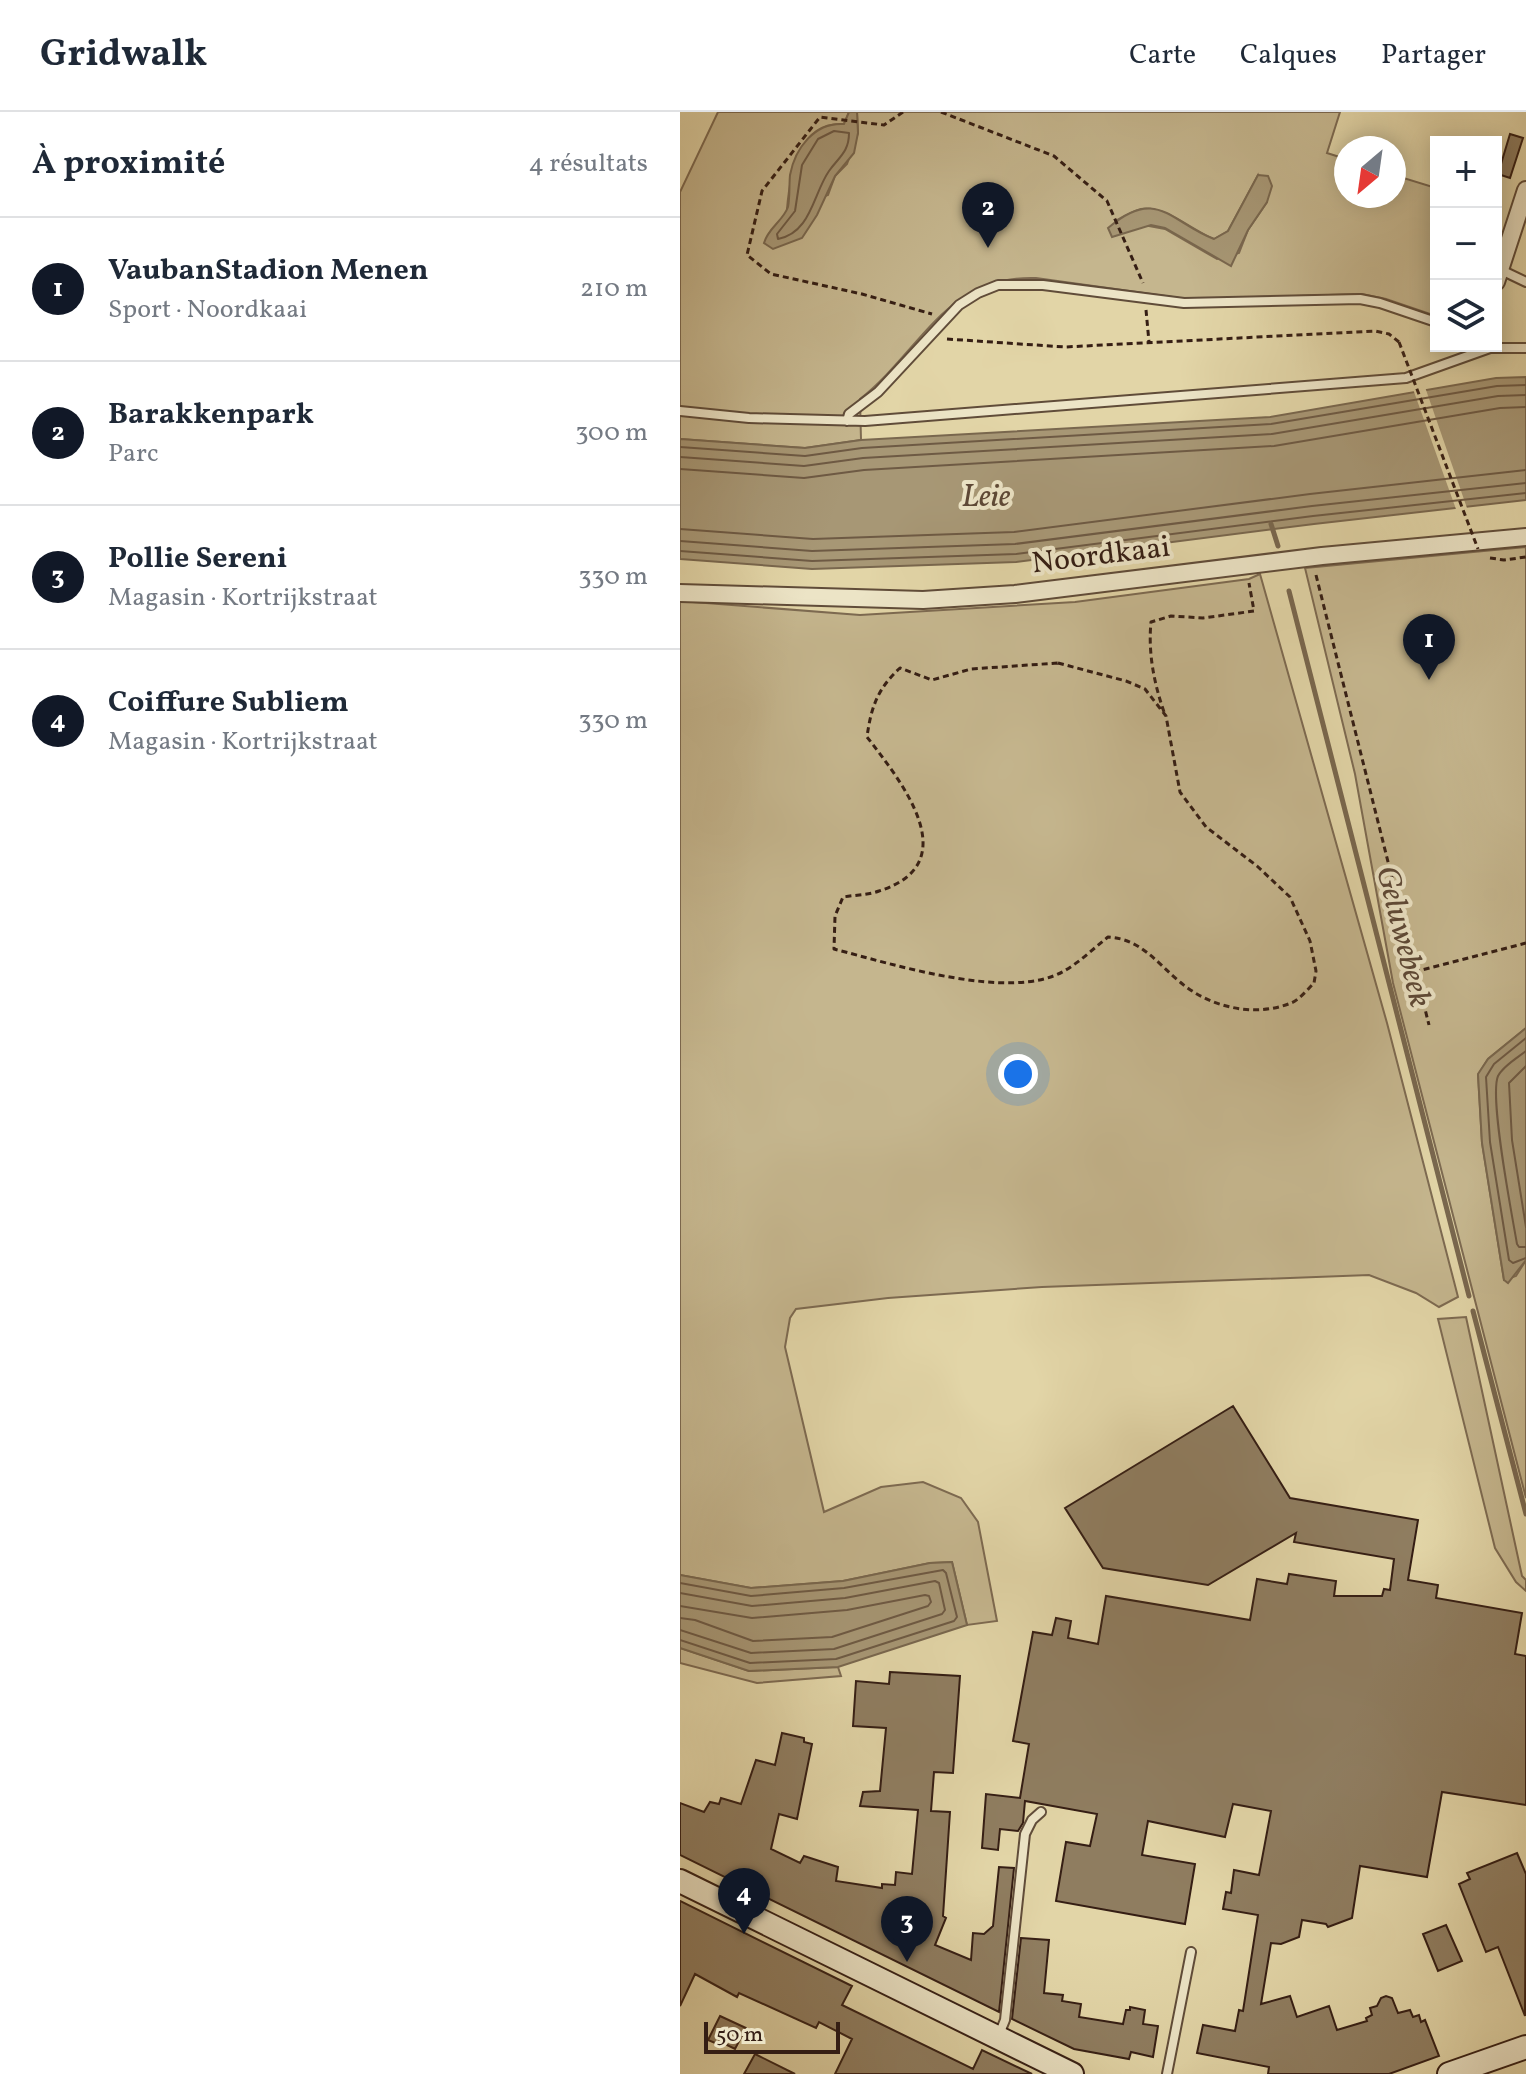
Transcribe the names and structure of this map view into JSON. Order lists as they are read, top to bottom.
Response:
{
  "streets": {
    "street": ["Noordkaai"]
  },
  "water": ["Leie", "Geluwebeek"],
  "scale_bar": "50 m",
  "north": "bottom left",
  "page": {
    "header": "Gridwalk",
    "nav": ["Carte", "Calques", "Partager"],
    "heading": ["À proximité", "4 résultats"],
    "map_buttons": ["+", "−"],
    "pins": [
      "2",
      "1",
      "4",
      "3"
    ],
    "list": [
      {
        "mark": "1",
        "name": "VaubanStadion Menen",
        "note": "Sport · Noordkaai",
        "value": "210 m"
      },
      {
        "mark": "2",
        "name": "Barakkenpark",
        "note": "Parc",
        "value": "300 m"
      },
      {
        "mark": "3",
        "name": "Pollie Sereni",
        "note": "Magasin · Kortrijkstraat",
        "value": "330 m"
      },
      {
        "mark": "4",
        "name": "Coiffure Subliem",
        "note": "Magasin · Kortrijkstraat",
        "value": "330 m"
      }
    ],
    "scale": "50 m"
  }
}
